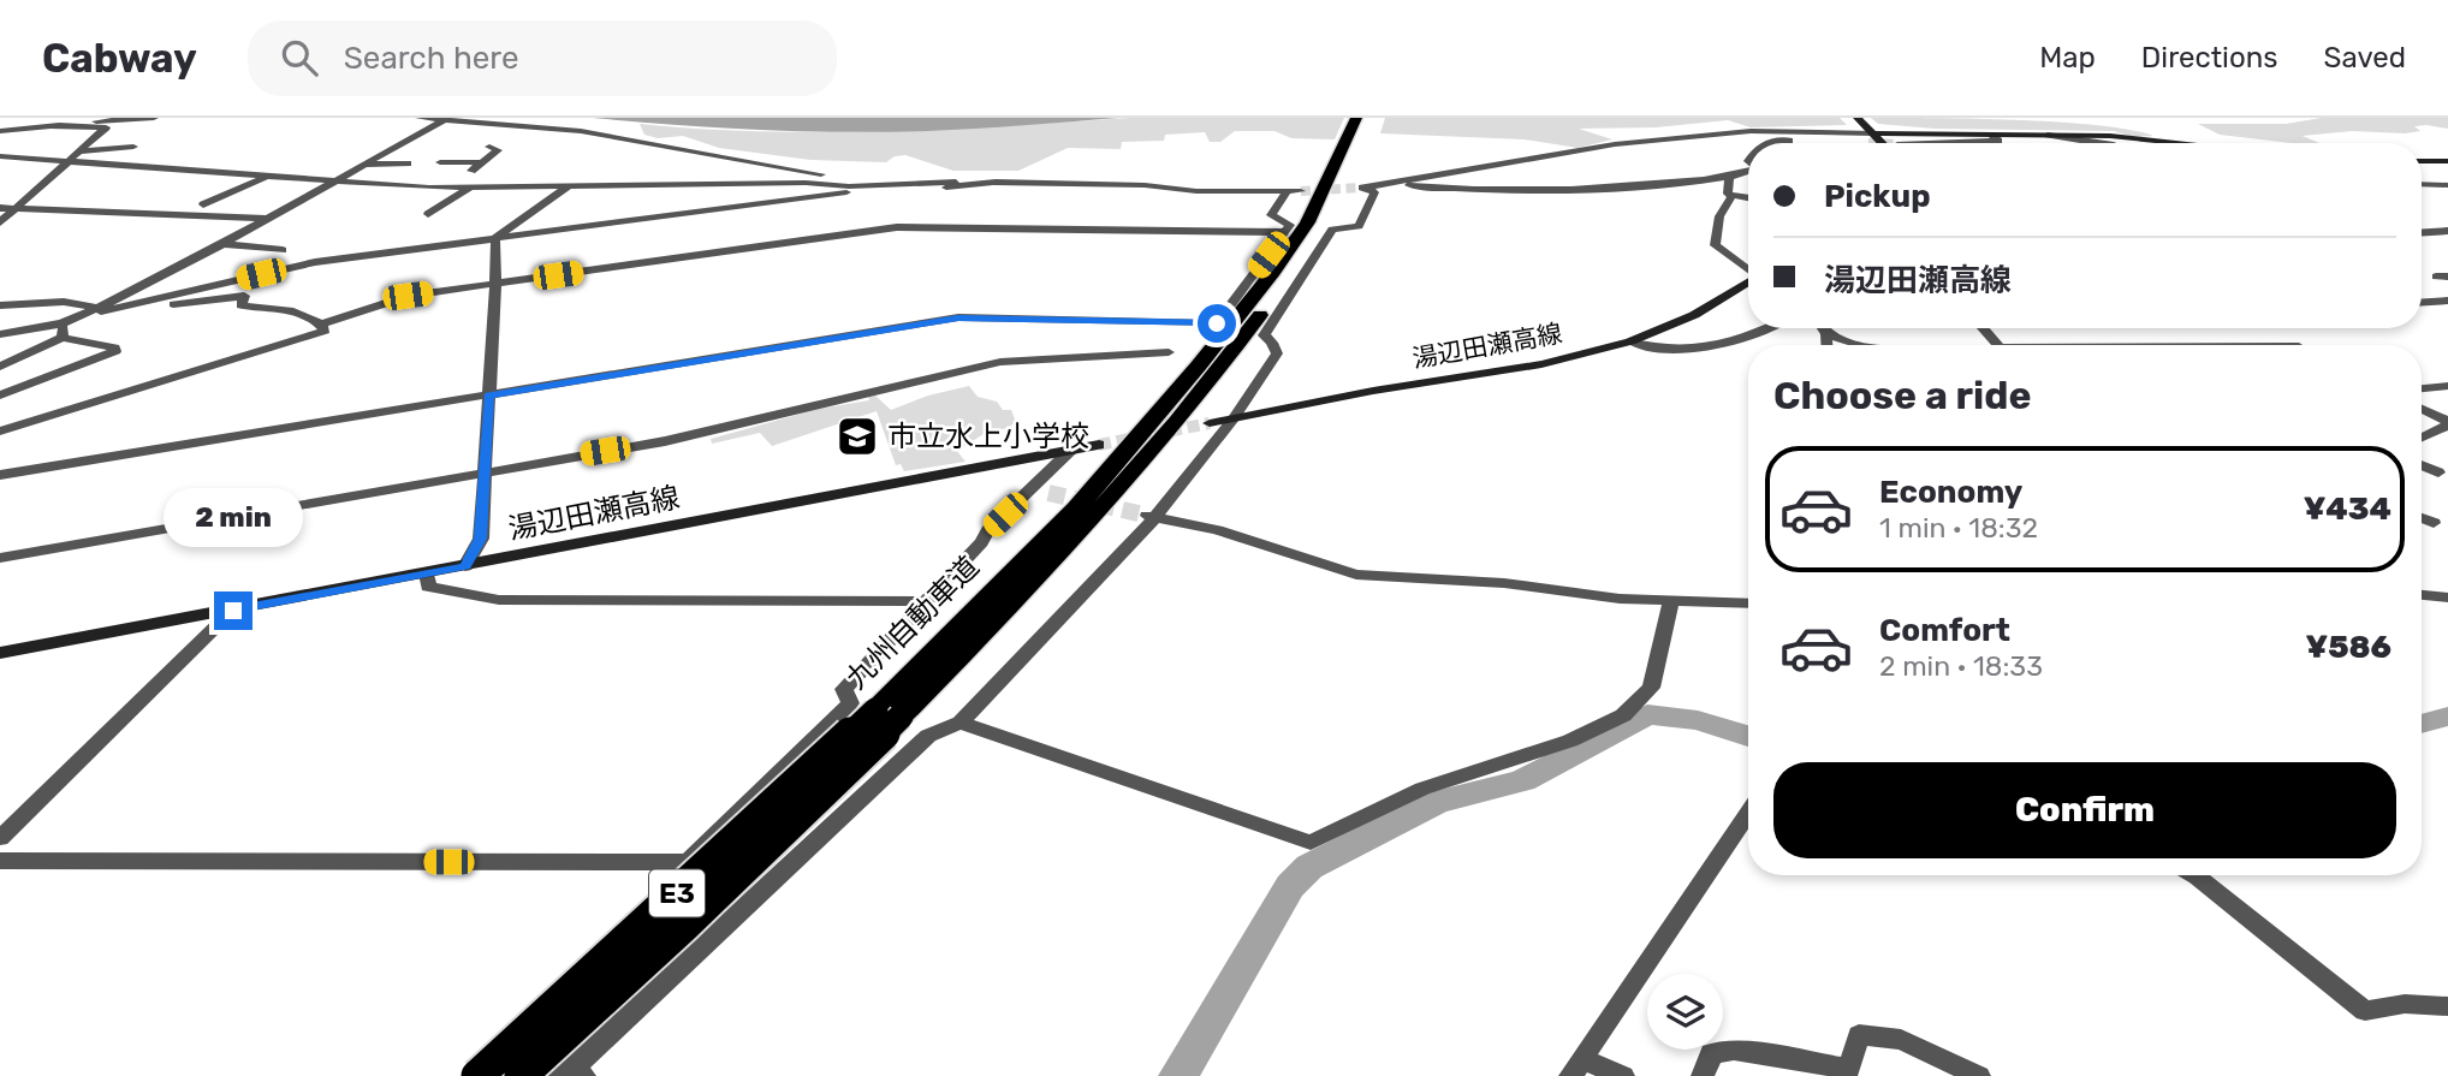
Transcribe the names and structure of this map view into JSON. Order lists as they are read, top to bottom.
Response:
{
  "streets": {
    "highway": ["九州自動車道", "E3"],
    "main road": ["湯辺田瀬高線"]
  },
  "places": {
    "school or university": ["市立水上小学校"]
  },
  "page": {
    "header": "Cabway",
    "search": "Search here",
    "nav": ["Map", "Directions", "Saved"],
    "banner": ["Pickup", "湯辺田瀬高線"],
    "heading": "Choose a ride",
    "list": [
      {
        "name": "Economy",
        "note": "1 min · 18:32",
        "value": "¥434"
      },
      {
        "name": "Comfort",
        "note": "2 min · 18:33",
        "value": "¥586"
      }
    ],
    "bubble": "2 min",
    "buttons": "Confirm"
  }
}
